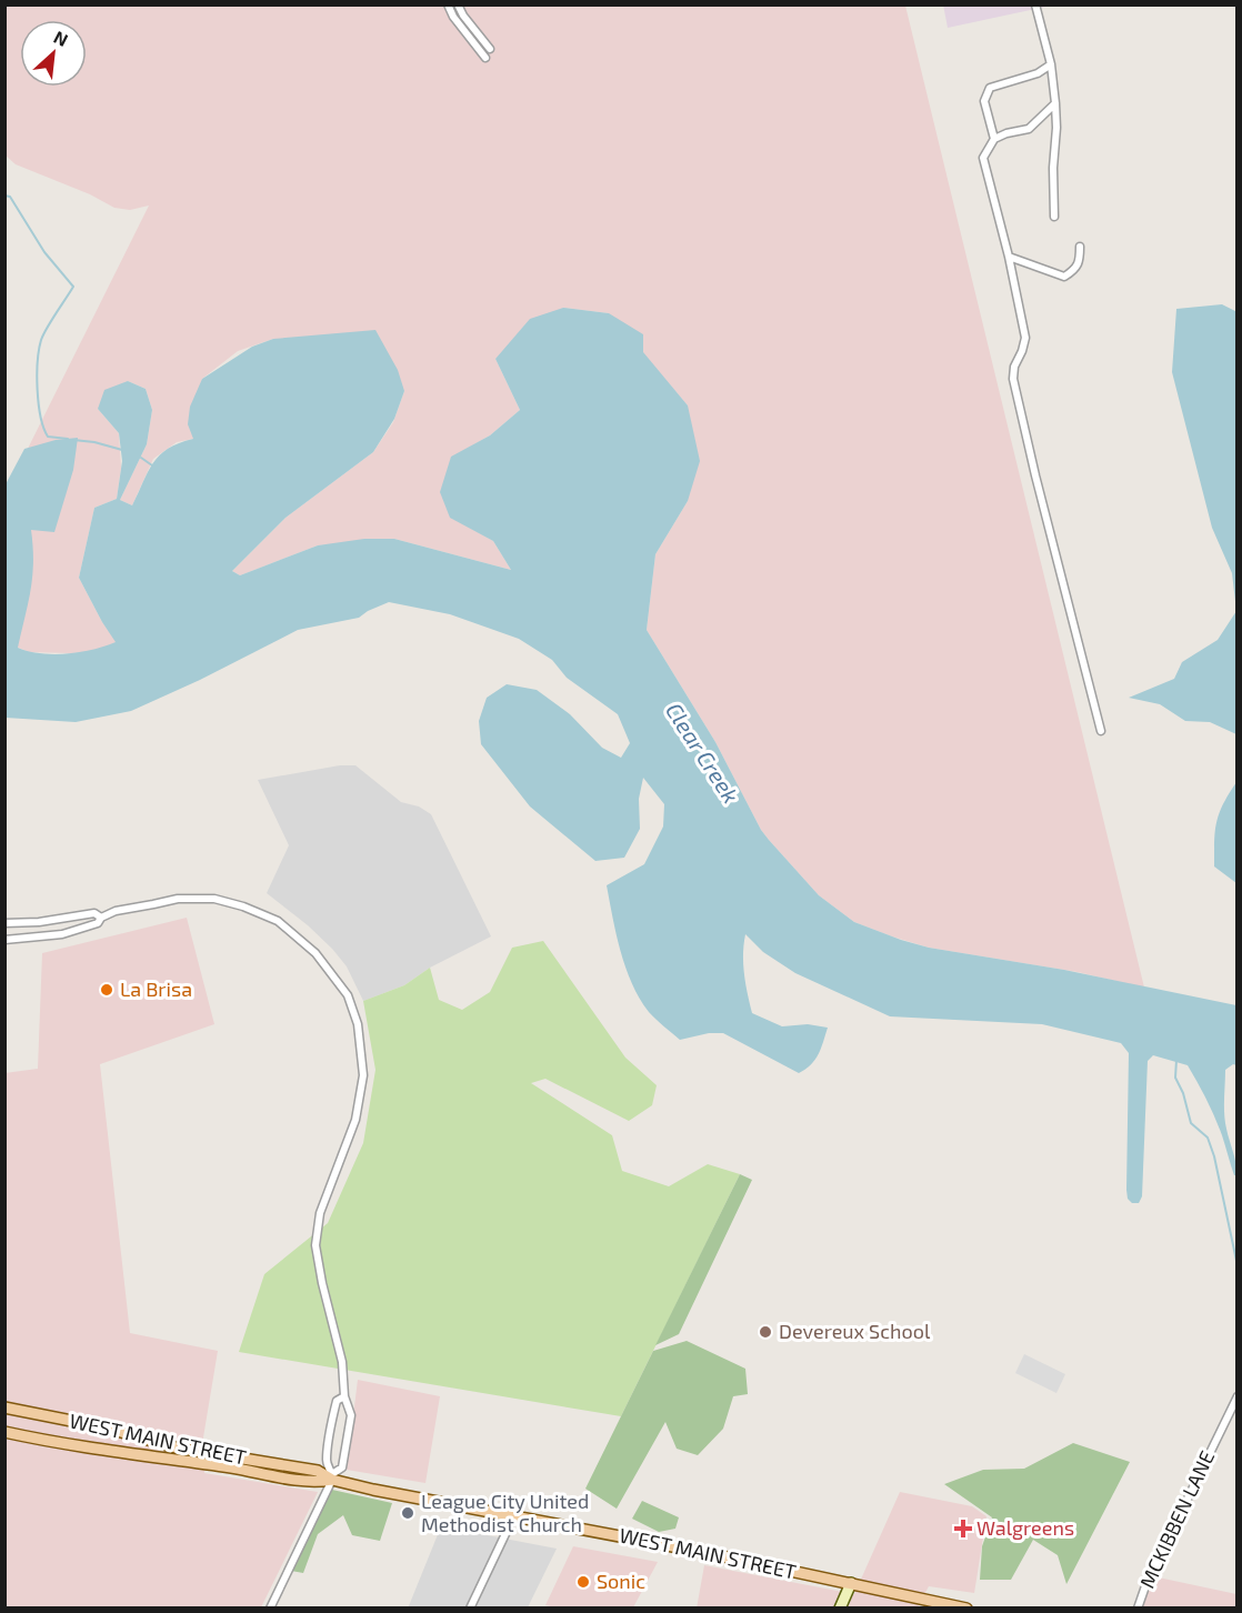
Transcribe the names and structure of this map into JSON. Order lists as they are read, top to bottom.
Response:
{
  "streets": {
    "main road": ["WEST MAIN STREET"],
    "street": ["MCKIBBEN LANE"]
  },
  "water": ["Clear Creek"],
  "places": {
    "other": [
      "La Brisa",
      "Devereux School",
      "League City United Methodist Church",
      "Sonic"
    ],
    "health": ["Walgreens"]
  },
  "north": "top right"
}
